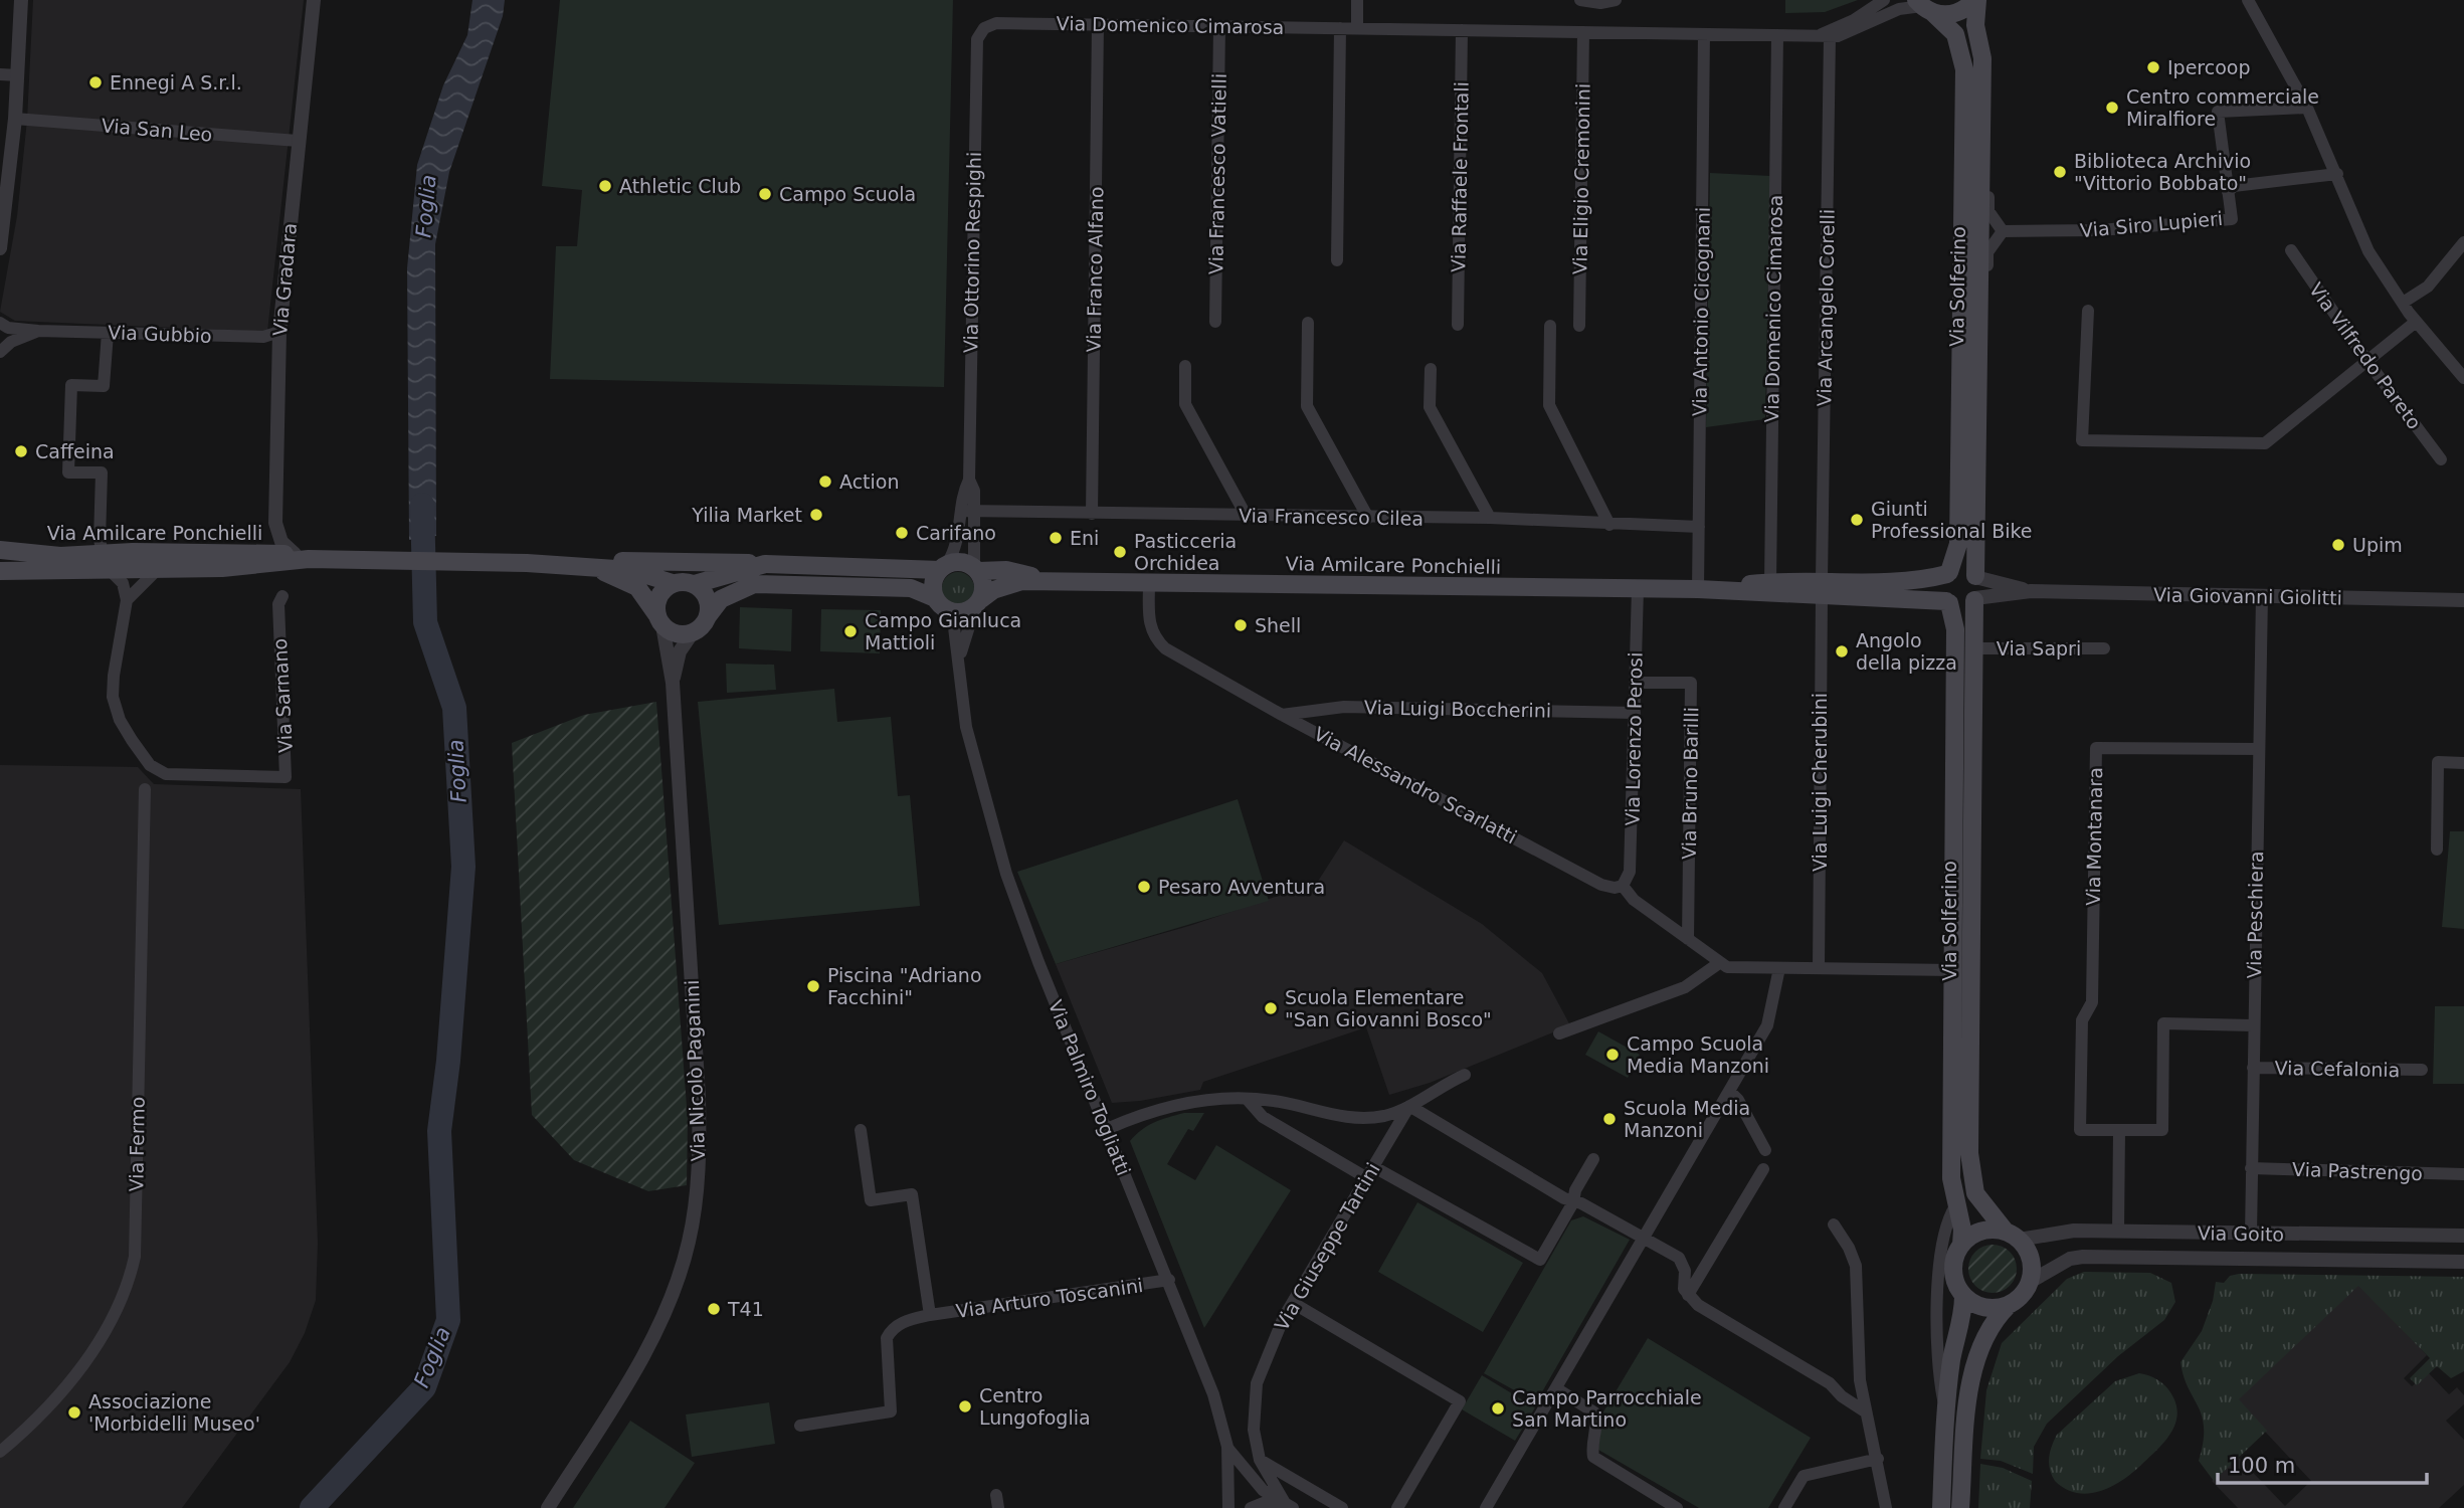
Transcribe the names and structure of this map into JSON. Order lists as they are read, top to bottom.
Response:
{
  "streets": {
    "main road": ["Via Solferino", "Via Amilcare Ponchielli"],
    "street": [
      "Via Domenico Cimarosa",
      "Via San Leo",
      "Via Francesco Vatielli",
      "Via Raffaele Frontali",
      "Via Eligio Cremonini",
      "Via Siro Lupieri",
      "Via Ottorino Respighi",
      "Via Franco Alfano",
      "Via Gradara",
      "Via Arcangelo Corelli",
      "Via Antonio Cicognani",
      "Via Gubbio",
      "Via Vilfredo Pareto",
      "Via Francesco Cilea",
      "Via Giovanni Giolitti",
      "Via Sapri",
      "Via Sarnano",
      "Via Luigi Boccherini",
      "Via Lorenzo Perosi",
      "Via Luigi Cherubini",
      "Via Bruno Barilli",
      "Via Alessandro Scarlatti",
      "Via Montanara",
      "Via Peschiera",
      "Via Cefalonia",
      "Via Nicolò Paganini",
      "Via Palmiro Togliatti",
      "Via Fermo",
      "Via Pastrengo",
      "Via Goito",
      "Via Giuseppe Tartini",
      "Via Arturo Toscanini"
    ]
  },
  "crossings": [
    ["Via Domenico Cimarosa", "Via Francesco Vatielli"],
    ["Via Domenico Cimarosa", "Via Raffaele Frontali"],
    ["Via Domenico Cimarosa", "Via Eligio Cremonini"],
    ["Via Domenico Cimarosa", "Via Ottorino Respighi"],
    ["Via Domenico Cimarosa", "Via Franco Alfano"],
    ["Via Domenico Cimarosa", "Via Solferino"],
    ["Via Domenico Cimarosa", "Via Arcangelo Corelli"],
    ["Via Domenico Cimarosa", "Via Antonio Cicognani"],
    ["Via Domenico Cimarosa", "Via Amilcare Ponchielli"],
    ["Via San Leo", "Via Gradara"],
    ["Via Ottorino Respighi", "Via Francesco Cilea"],
    ["Via Ottorino Respighi", "Via Amilcare Ponchielli"],
    ["Via Ottorino Respighi", "Via Palmiro Togliatti"],
    ["Via Franco Alfano", "Via Francesco Cilea"],
    ["Via Gradara", "Via Gubbio"],
    ["Via Gradara", "Via Amilcare Ponchielli"],
    ["Via Solferino", "Via Amilcare Ponchielli"],
    ["Via Solferino", "Via Giovanni Giolitti"],
    ["Via Solferino", "Via Sapri"],
    ["Via Solferino", "Via Goito"],
    ["Via Arcangelo Corelli", "Via Amilcare Ponchielli"],
    ["Via Arcangelo Corelli", "Via Luigi Cherubini"],
    ["Via Antonio Cicognani", "Via Francesco Cilea"],
    ["Via Antonio Cicognani", "Via Amilcare Ponchielli"],
    ["Via Amilcare Ponchielli", "Via Giovanni Giolitti"],
    ["Via Amilcare Ponchielli", "Via Lorenzo Perosi"],
    ["Via Amilcare Ponchielli", "Via Luigi Cherubini"],
    ["Via Amilcare Ponchielli", "Via Alessandro Scarlatti"],
    ["Via Amilcare Ponchielli", "Via Nicolò Paganini"],
    ["Via Amilcare Ponchielli", "Via Palmiro Togliatti"],
    ["Via Giovanni Giolitti", "Via Peschiera"],
    ["Via Luigi Boccherini", "Via Lorenzo Perosi"],
    ["Via Luigi Boccherini", "Via Alessandro Scarlatti"],
    ["Via Lorenzo Perosi", "Via Bruno Barilli"],
    ["Via Lorenzo Perosi", "Via Alessandro Scarlatti"],
    ["Via Montanara", "Via Peschiera"],
    ["Via Peschiera", "Via Cefalonia"],
    ["Via Peschiera", "Via Pastrengo"],
    ["Via Peschiera", "Via Goito"],
    ["Via Palmiro Togliatti", "Via Arturo Toscanini"]
  ],
  "water": ["Foglia"],
  "places": [
    "Ipercoop",
    "Ennegi A S.r.l.",
    "Centro commerciale Miralfiore",
    "Biblioteca Archivio \"Vittorio Bobbato\"",
    "Athletic Club",
    "Campo Scuola",
    "Caffeina",
    "Action",
    "Yilia Market",
    "Giunti Professional Bike",
    "Carifano",
    "Eni",
    "Upim",
    "Pasticceria Orchidea",
    "Shell",
    "Campo Gianluca Mattioli",
    "Angolo della pizza",
    "Pesaro Avventura",
    "Piscina \"Adriano Facchini\"",
    "Scuola Elementare \"San Giovanni Bosco\"",
    "Campo Scuola Media Manzoni",
    "Scuola Media Manzoni",
    "T41",
    "Centro Lungofoglia",
    "Campo Parrocchiale San Martino",
    "Associazione 'Morbidelli Museo'"
  ],
  "scale_bar": "100 m"
}
